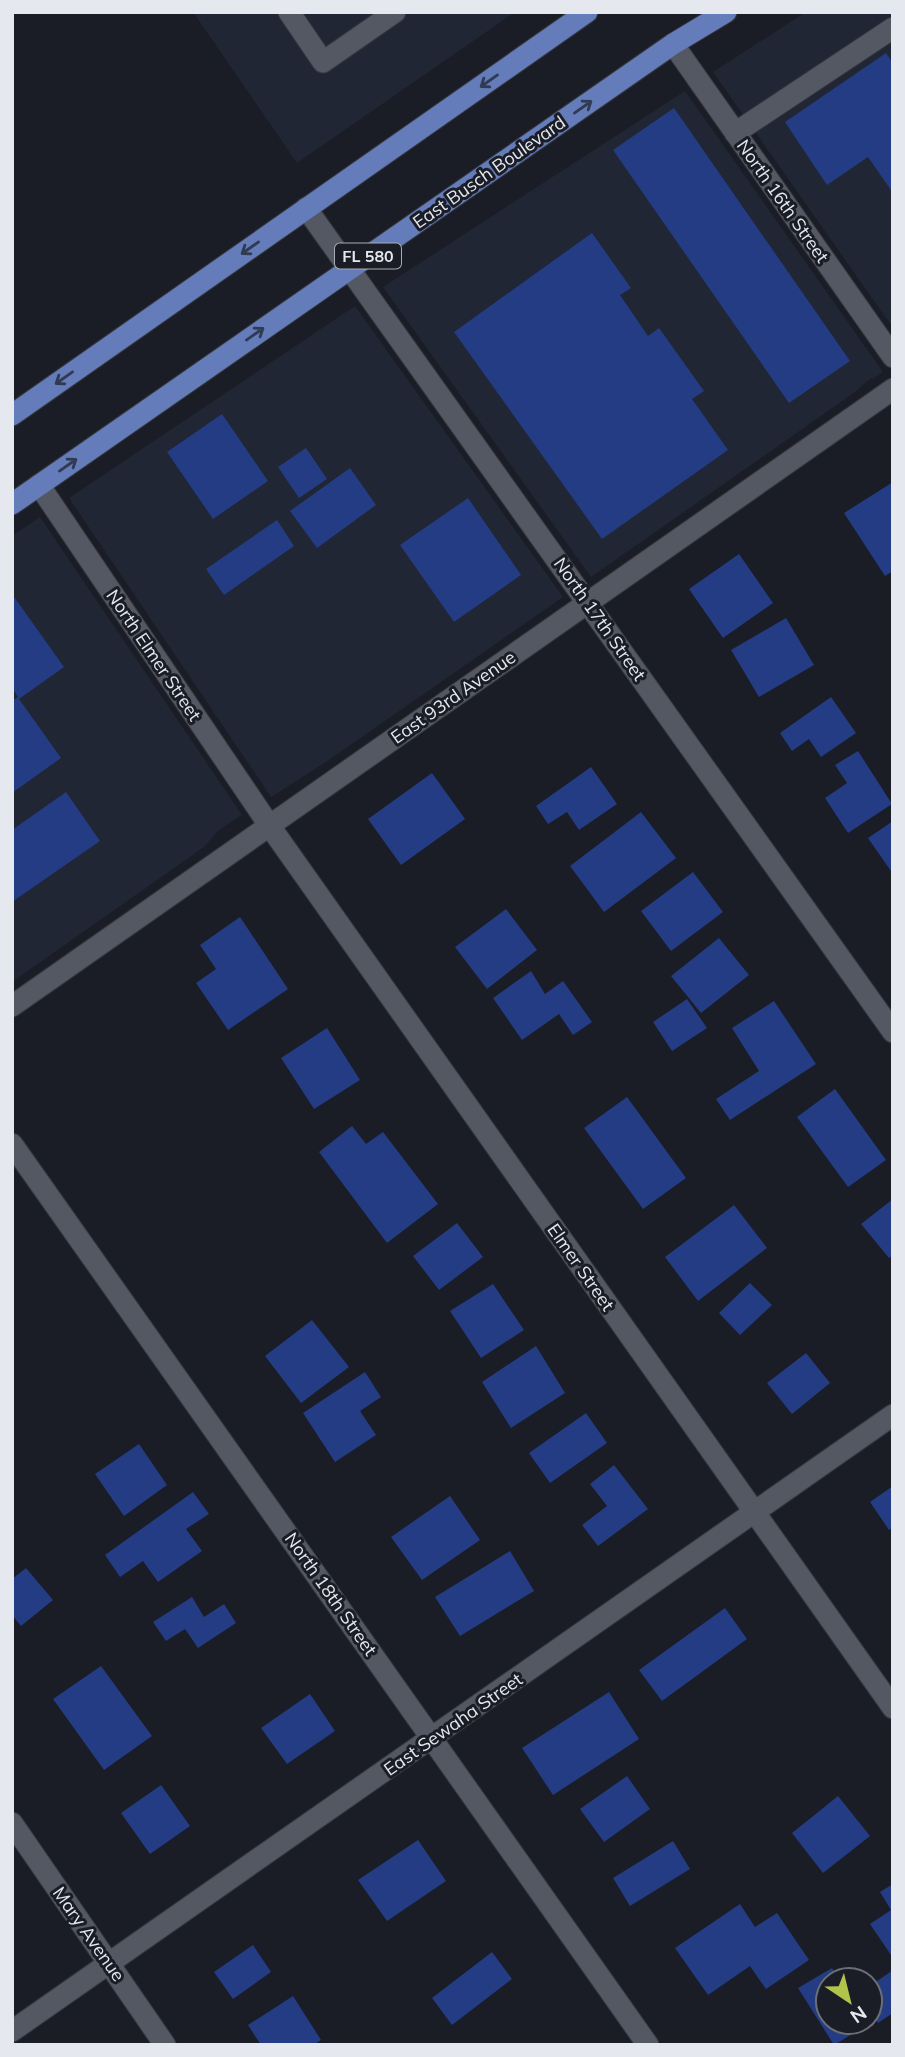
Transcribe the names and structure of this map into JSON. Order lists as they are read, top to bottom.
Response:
{
  "streets": {
    "main road": ["East Busch Boulevard", "FL 580"],
    "street": [
      "North 16th Street",
      "North 17th Street",
      "North Elmer Street",
      "East 93rd Avenue",
      "Elmer Street",
      "North 18th Street",
      "East Sewaha Street",
      "Mary Avenue"
    ]
  },
  "crossings": [
    ["East Busch Boulevard", "North 16th Street"],
    ["East Busch Boulevard", "North 17th Street"],
    ["East Busch Boulevard", "North Elmer Street"],
    ["North 17th Street", "East 93rd Avenue"],
    ["North Elmer Street", "East 93rd Avenue"],
    ["North Elmer Street", "Elmer Street"],
    ["East 93rd Avenue", "Elmer Street"],
    ["Elmer Street", "East Sewaha Street"],
    ["North 18th Street", "East Sewaha Street"],
    ["East Sewaha Street", "Mary Avenue"]
  ],
  "north": "bottom right"
}
